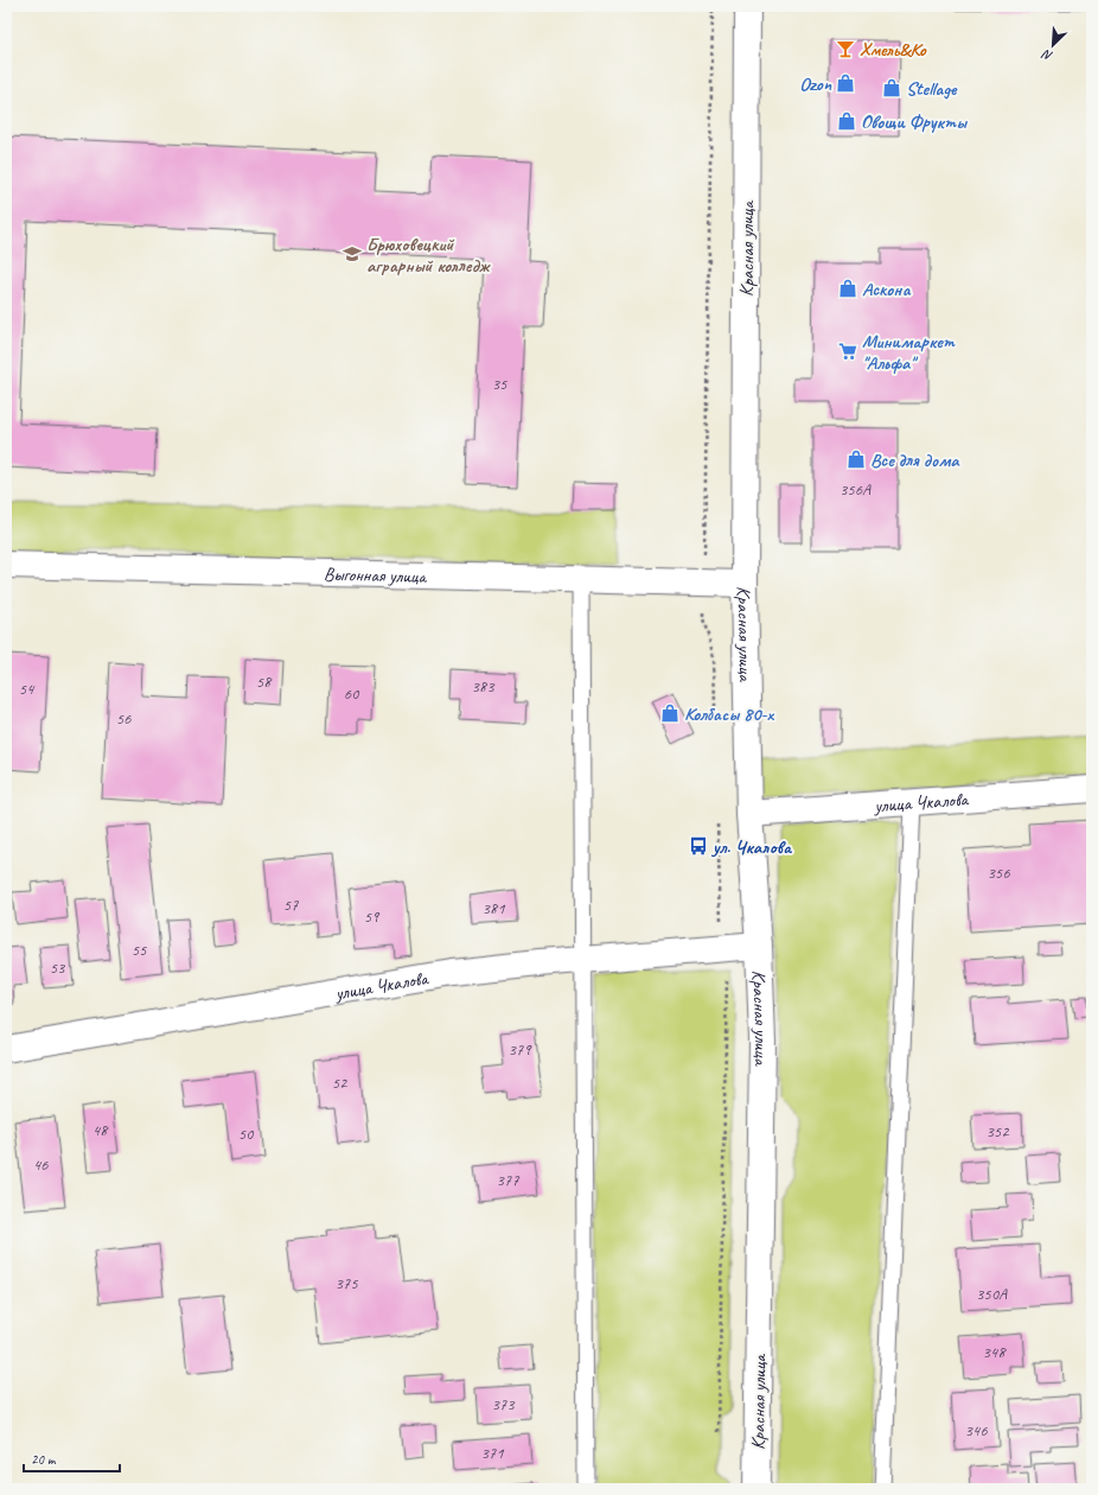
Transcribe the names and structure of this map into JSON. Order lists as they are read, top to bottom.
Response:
{
  "streets": {
    "street": ["Красная улица", "Выгонная улица", "улица Чкалова"]
  },
  "crossings": [
    ["Красная улица", "Выгонная улица"],
    ["Красная улица", "улица Чкалова"]
  ],
  "places": {
    "bar": ["Хмель&Ко"],
    "shop": [
      "Ozon",
      "Stellage",
      "Овощи Фрукты",
      "Аскона",
      "Все для дома",
      "Колбасы 80-х"
    ],
    "school or university": ["Брюховецкий аграрный колледж"],
    "supermarket": ["Минимаркет \"Альфа\""],
    "bus stop": ["ул. Чкалова"]
  },
  "house_numbers": [
    "35",
    "356А",
    "58",
    "383",
    "54",
    "60",
    "56",
    "356",
    "57",
    "381",
    "59",
    "55",
    "53",
    "379",
    "52",
    "48",
    "352",
    "50",
    "46",
    "377",
    "375",
    "350А",
    "348",
    "373",
    "346",
    "371"
  ],
  "scale_bar": "20 m",
  "north": "bottom left"
}
